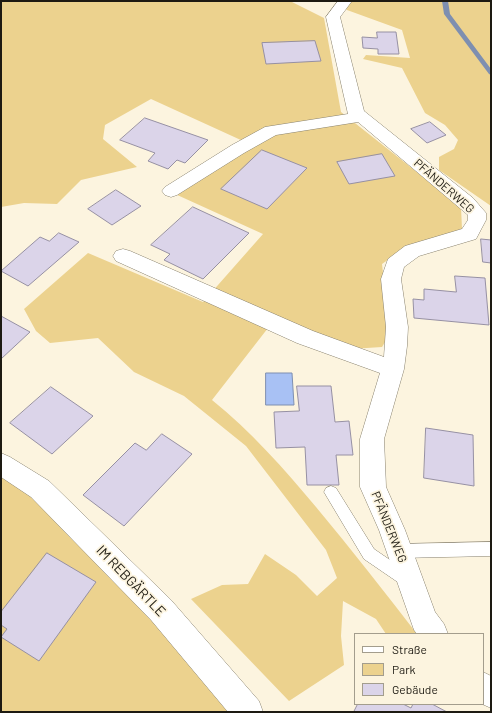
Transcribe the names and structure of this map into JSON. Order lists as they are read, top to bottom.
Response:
{
  "streets": {
    "street": ["PFÄNDERWEG", "IM REBGÄRTLE"]
  },
  "legend": ["Straße", "Park", "Gebäude"]
}
